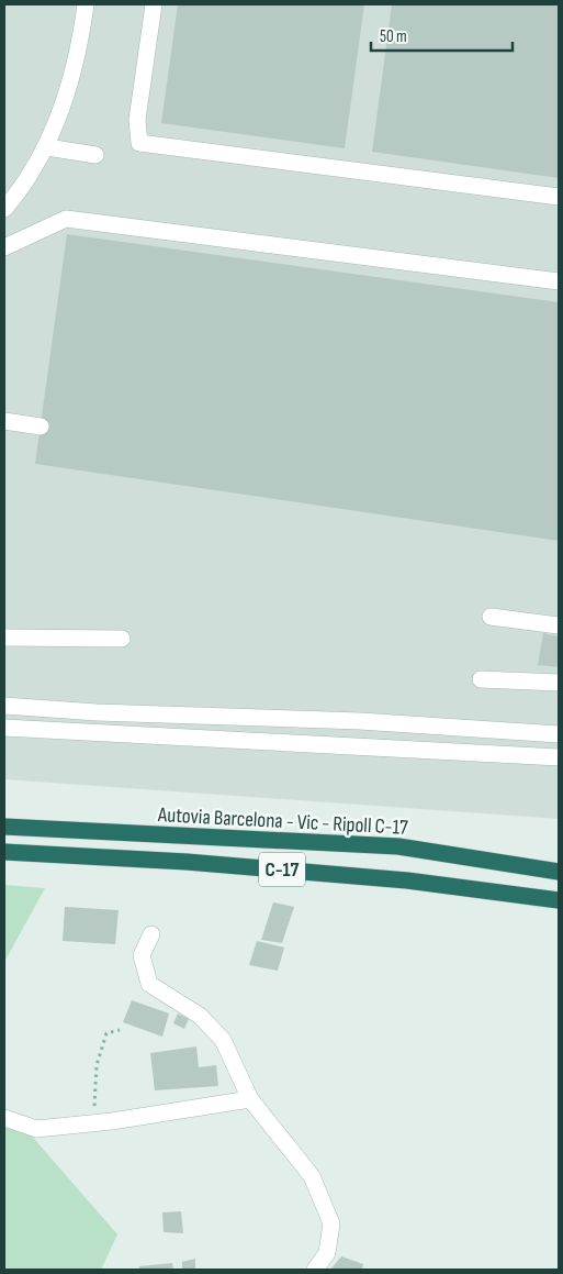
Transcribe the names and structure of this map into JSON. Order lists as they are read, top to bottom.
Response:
{
  "streets": {
    "highway": ["Autovia Barcelona - Vic - Ripoll C-17", "C-17"]
  },
  "scale_bar": "50 m"
}
